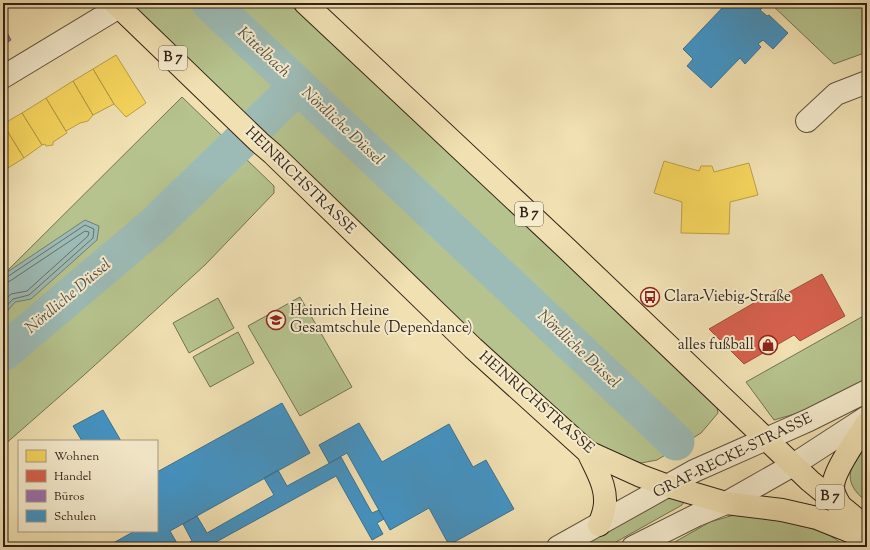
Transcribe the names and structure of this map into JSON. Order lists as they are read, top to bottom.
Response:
{
  "streets": {
    "main road": ["B 7", "HEINRICHSTRASSE"],
    "street": ["GRAF-RECKE-STRASSE"]
  },
  "crossings": [
    ["B 7", "HEINRICHSTRASSE"],
    ["B 7", "GRAF-RECKE-STRASSE"],
    ["HEINRICHSTRASSE", "GRAF-RECKE-STRASSE"]
  ],
  "water": ["Kittelbach", "Nördliche Düssel"],
  "places": {
    "bus stop": ["Clara-Viebig-Straße"],
    "school or university": ["Heinrich Heine Gesamtschule (Dependance)"],
    "shop": ["alles fußball"]
  },
  "legend": [
    "Wohnen",
    "Handel",
    "Büros",
    "Schulen"
  ]
}
